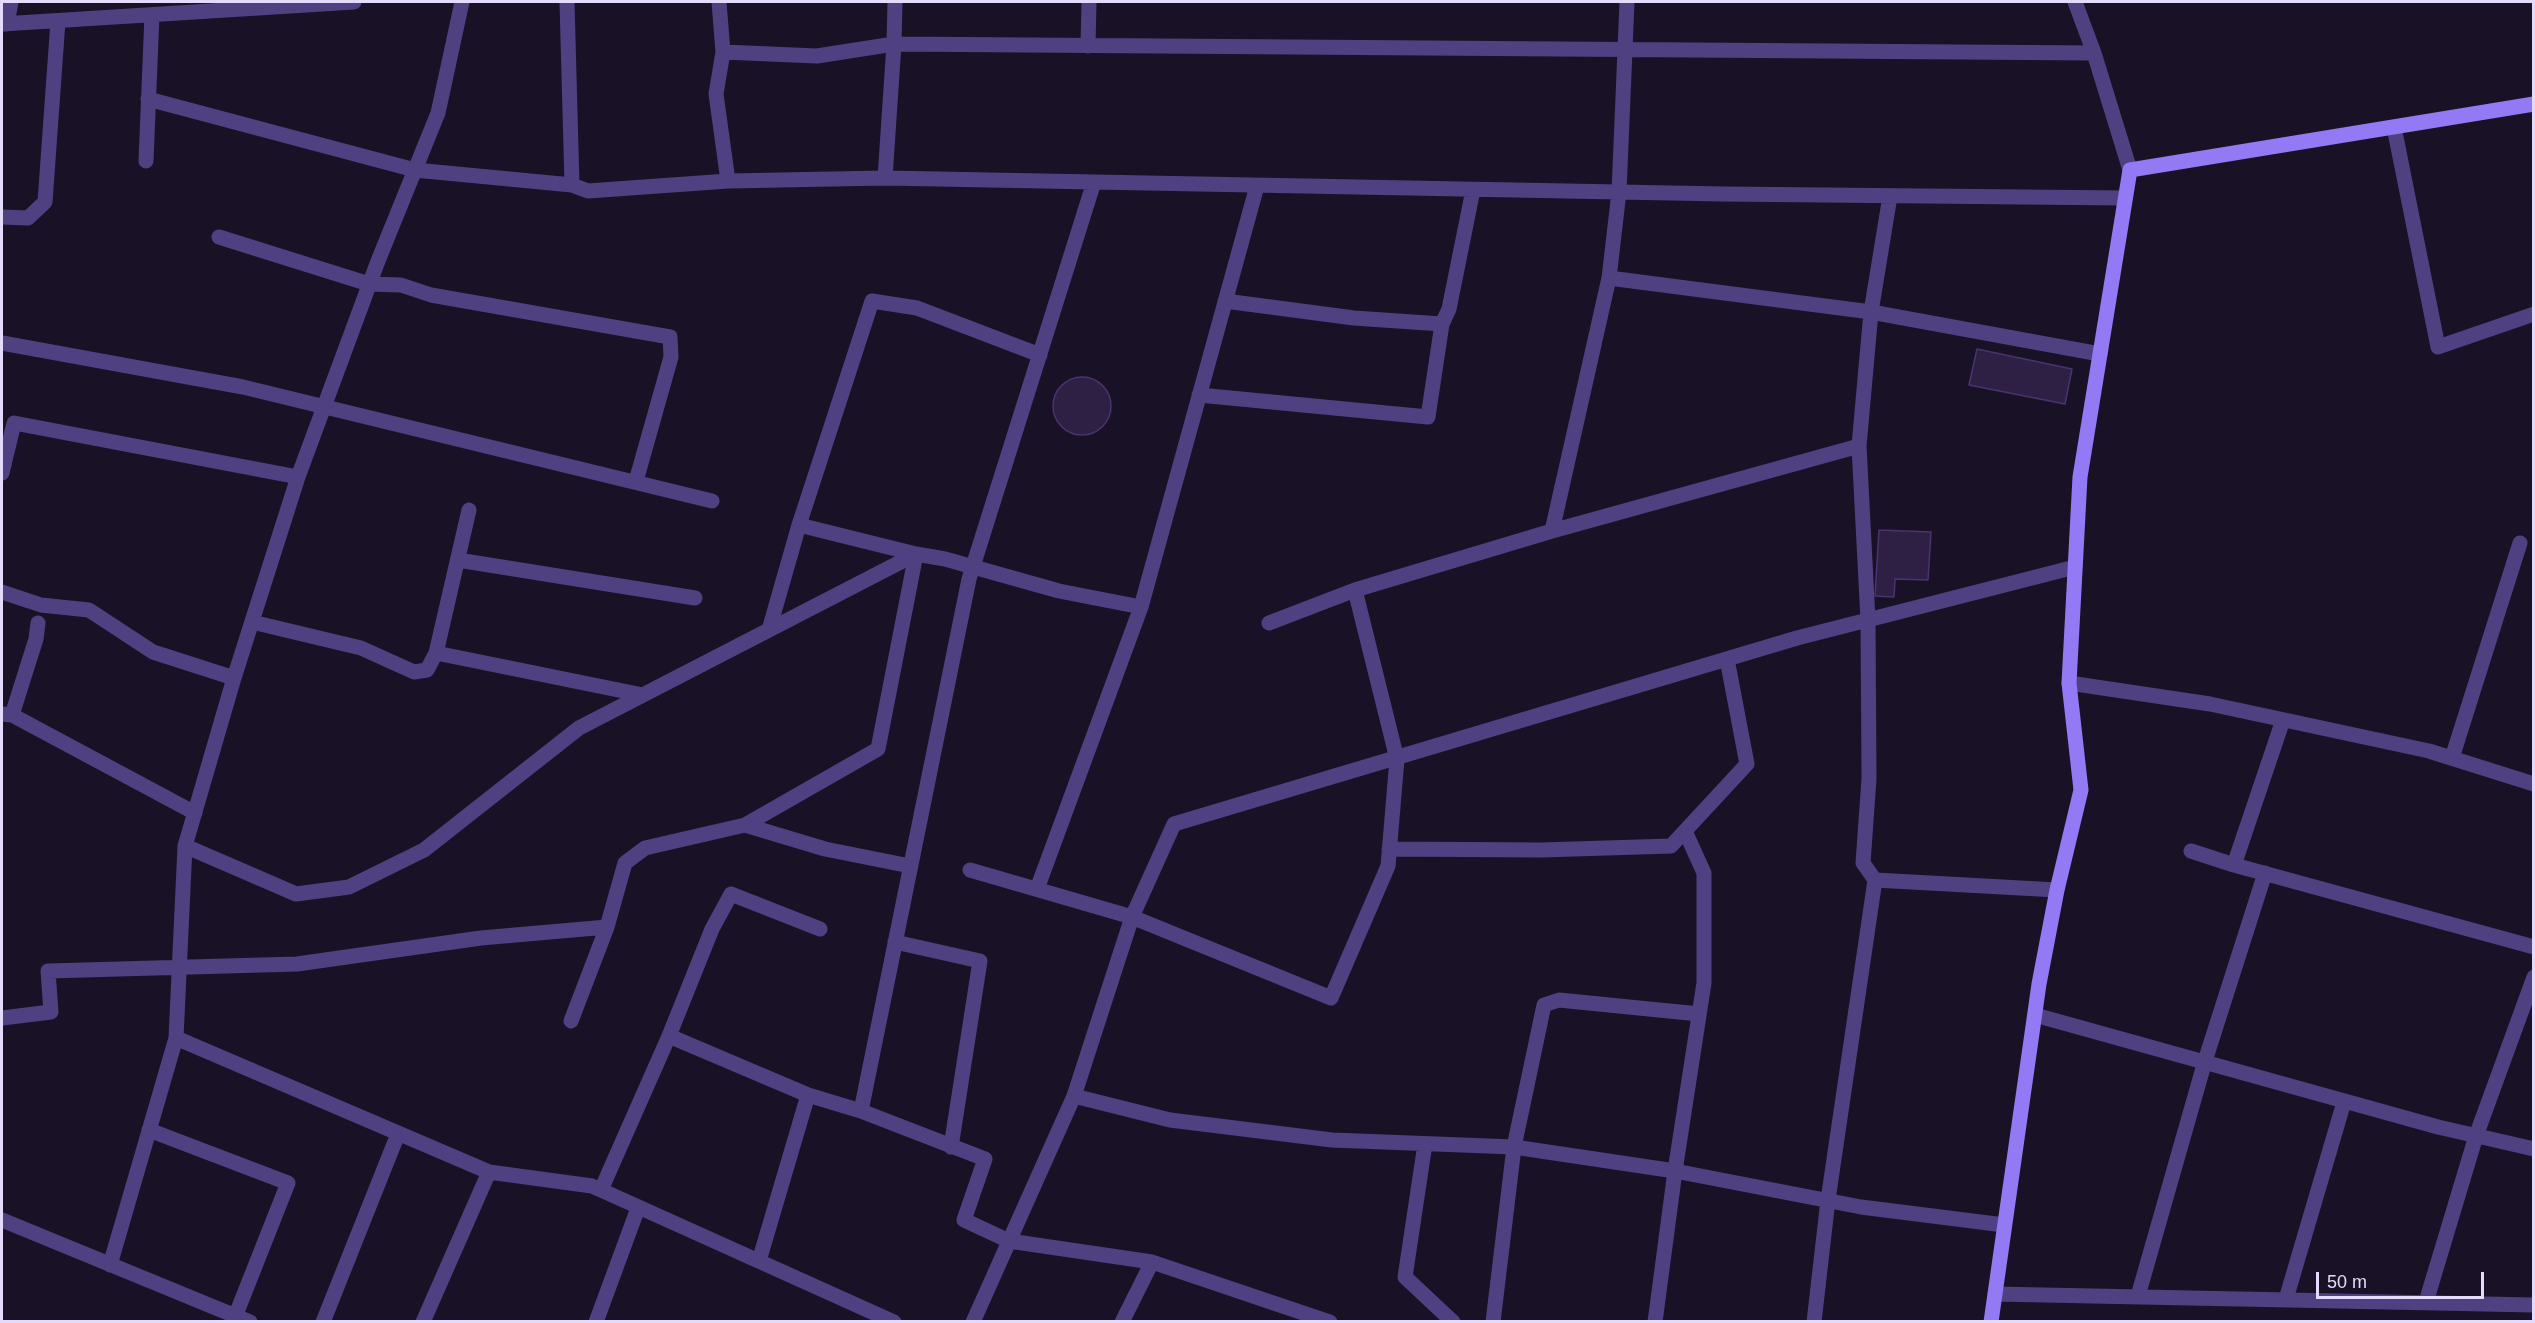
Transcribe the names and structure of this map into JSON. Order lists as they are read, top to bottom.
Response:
{
  "scale_bar": "50 m"
}
